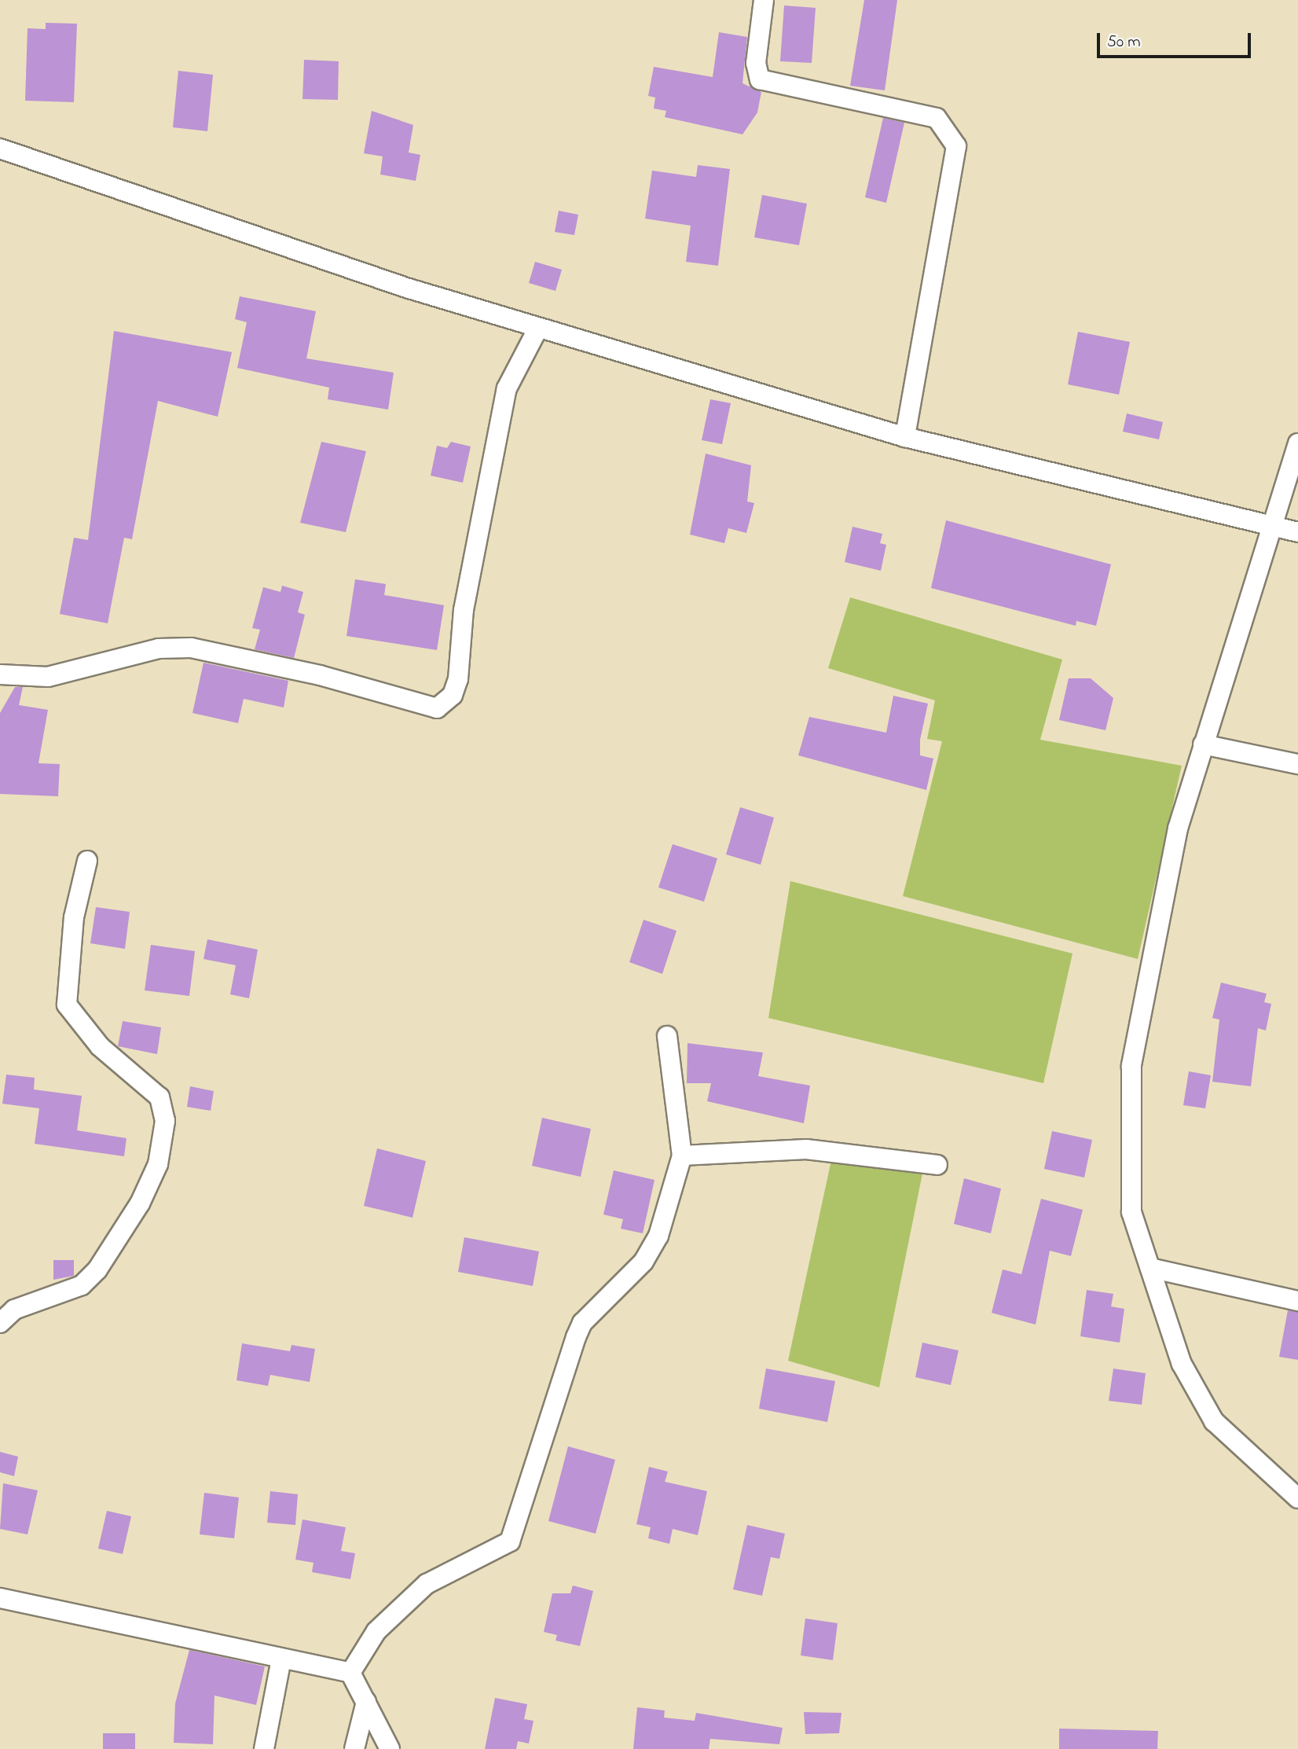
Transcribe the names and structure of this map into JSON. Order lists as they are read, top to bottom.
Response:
{
  "scale_bar": "50 m"
}
